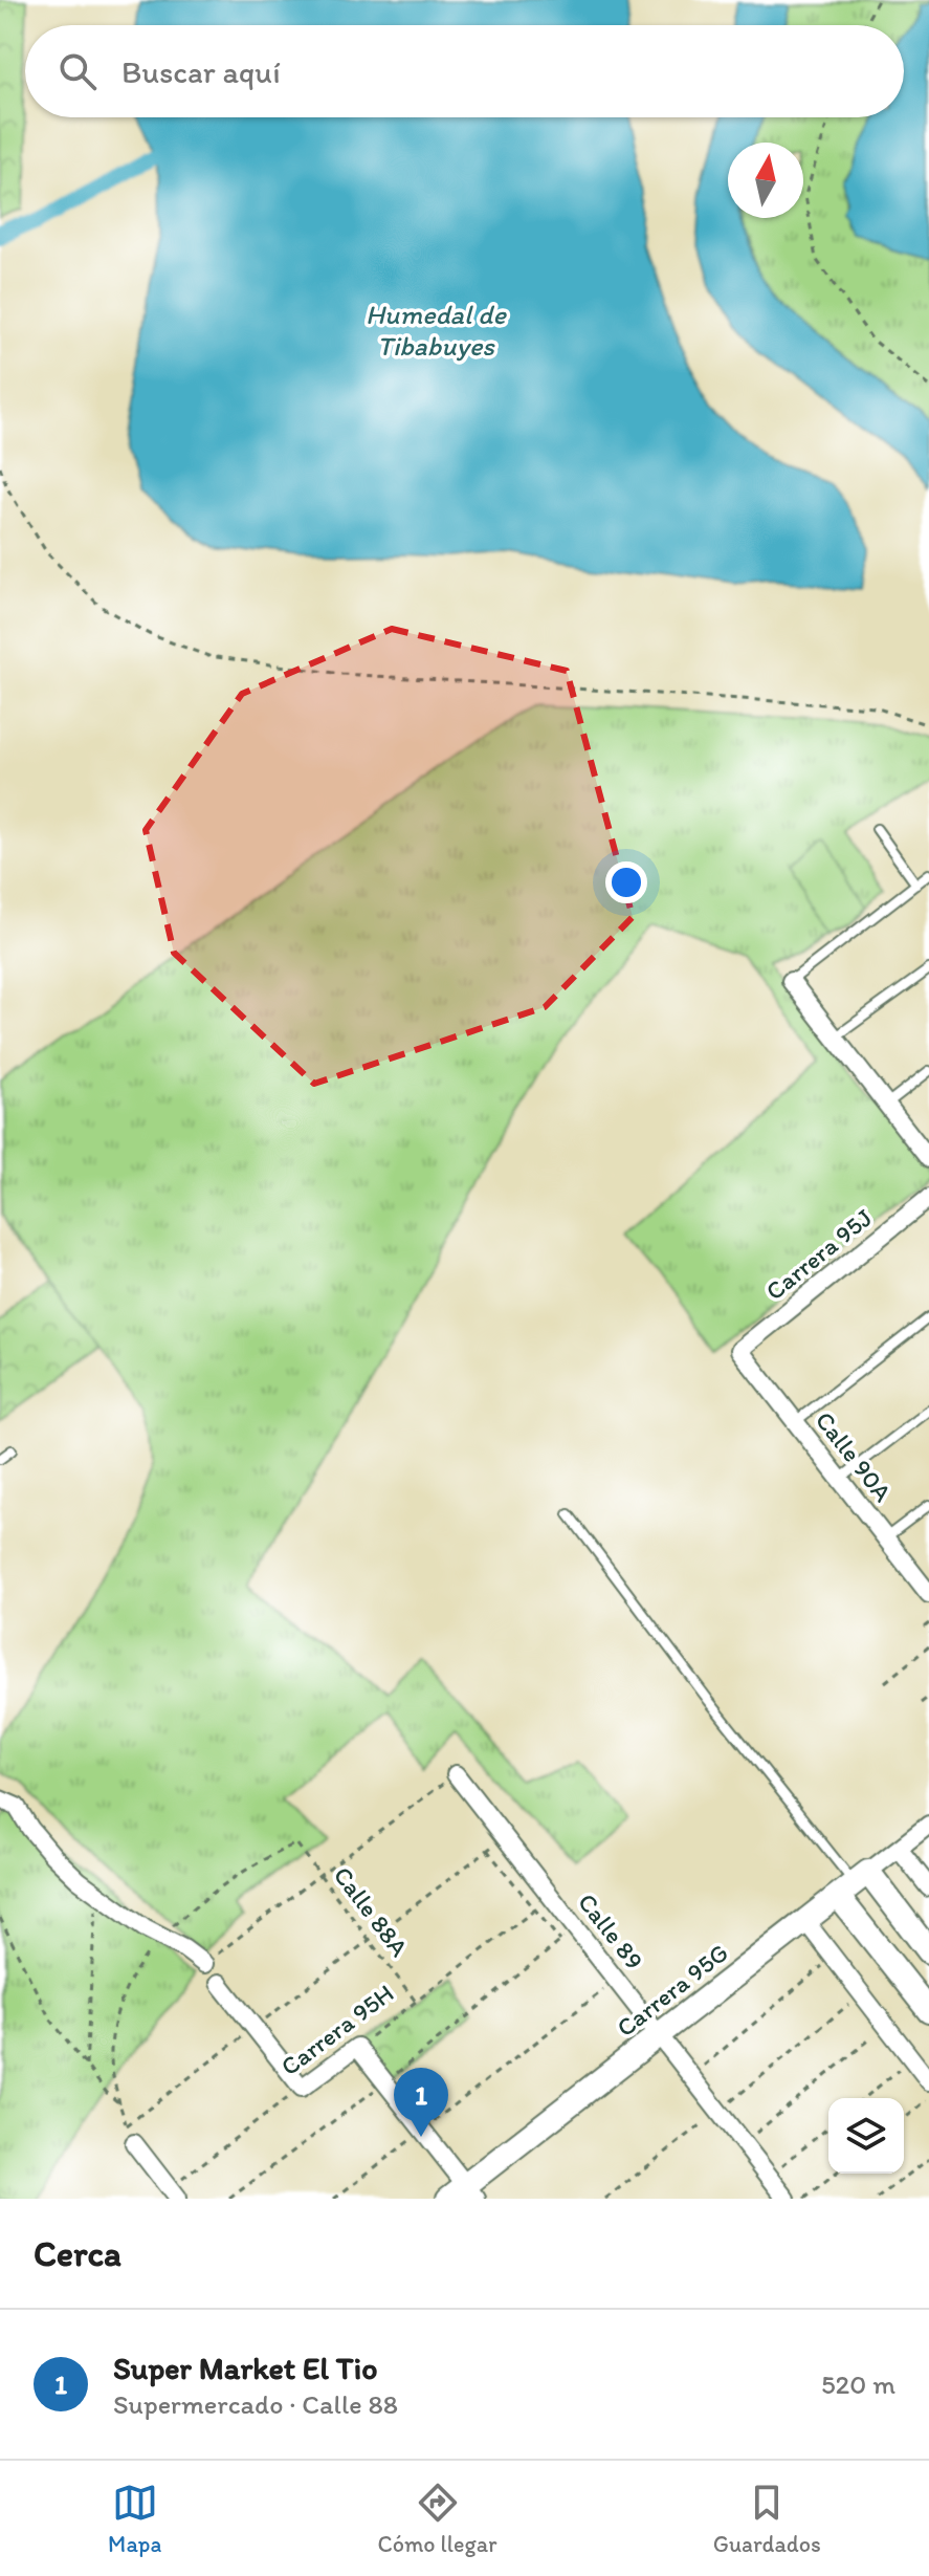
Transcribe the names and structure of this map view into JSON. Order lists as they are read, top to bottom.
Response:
{
  "streets": {
    "street": [
      "Carrera 95J",
      "Calle 90A",
      "Calle 89",
      "Carrera 95G",
      "Carrera 95H"
    ],
    "path": ["Calle 88A"]
  },
  "crossings": [
    ["Carrera 95J", "Calle 90A"],
    ["Calle 88A", "Carrera 95H"],
    ["Calle 89", "Carrera 95G"]
  ],
  "water": ["Humedal de Tibabuyes"],
  "north": "top",
  "page": {
    "search": "Buscar aquí",
    "pins": "1",
    "heading": "Cerca",
    "list": [
      {
        "mark": "1",
        "name": "Super Market El Tio",
        "note": "Supermercado · Calle 88",
        "value": "520 m"
      }
    ],
    "nav": ["Mapa", "Cómo llegar", "Guardados"]
  }
}
